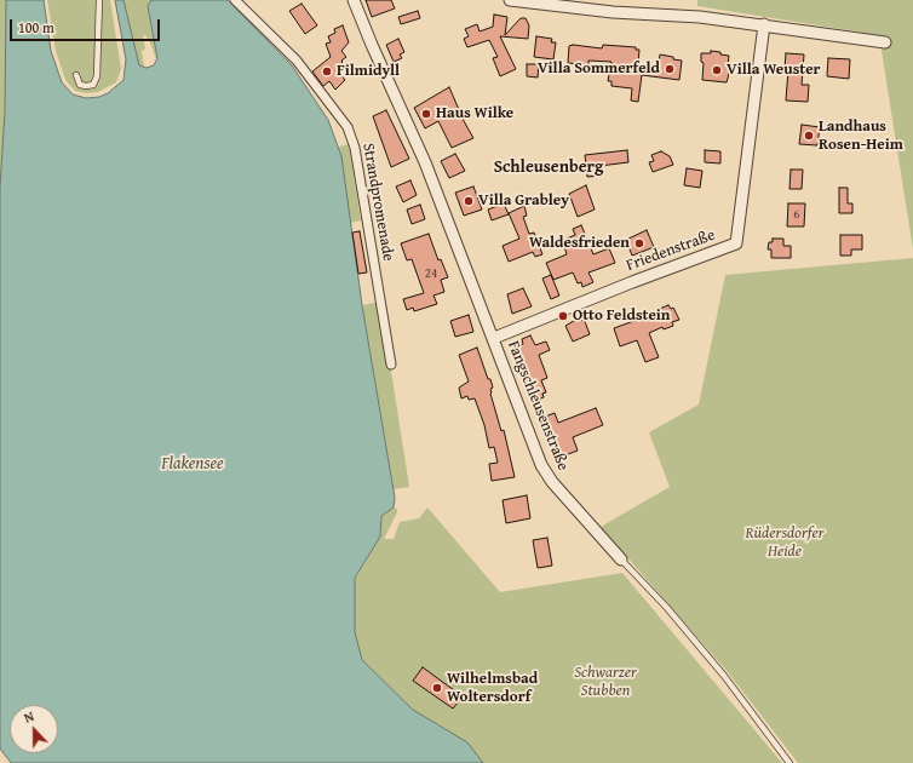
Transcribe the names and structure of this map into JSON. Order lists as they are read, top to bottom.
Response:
{
  "streets": {
    "street": ["Strandpromenade", "Friedenstraße", "Fangschleusenstraße"]
  },
  "crossings": [
    ["Friedenstraße", "Fangschleusenstraße"]
  ],
  "districts": ["Schleusenberg"],
  "water": ["Flakensee"],
  "parks": ["Rüdersdorfer Heide", "Schwarzer Stubben"],
  "places": [
    "Villa Sommerfeld",
    "Villa Weuster",
    "Filmidyll",
    "Haus Wilke",
    "Landhaus Rosen-Heim",
    "Villa Grabley",
    "Waldesfrieden",
    "Otto Feldstein",
    "Wilhelmsbad Woltersdorf"
  ],
  "house_numbers": ["6", "24"],
  "scale_bar": "100 m",
  "north": "top"
}
